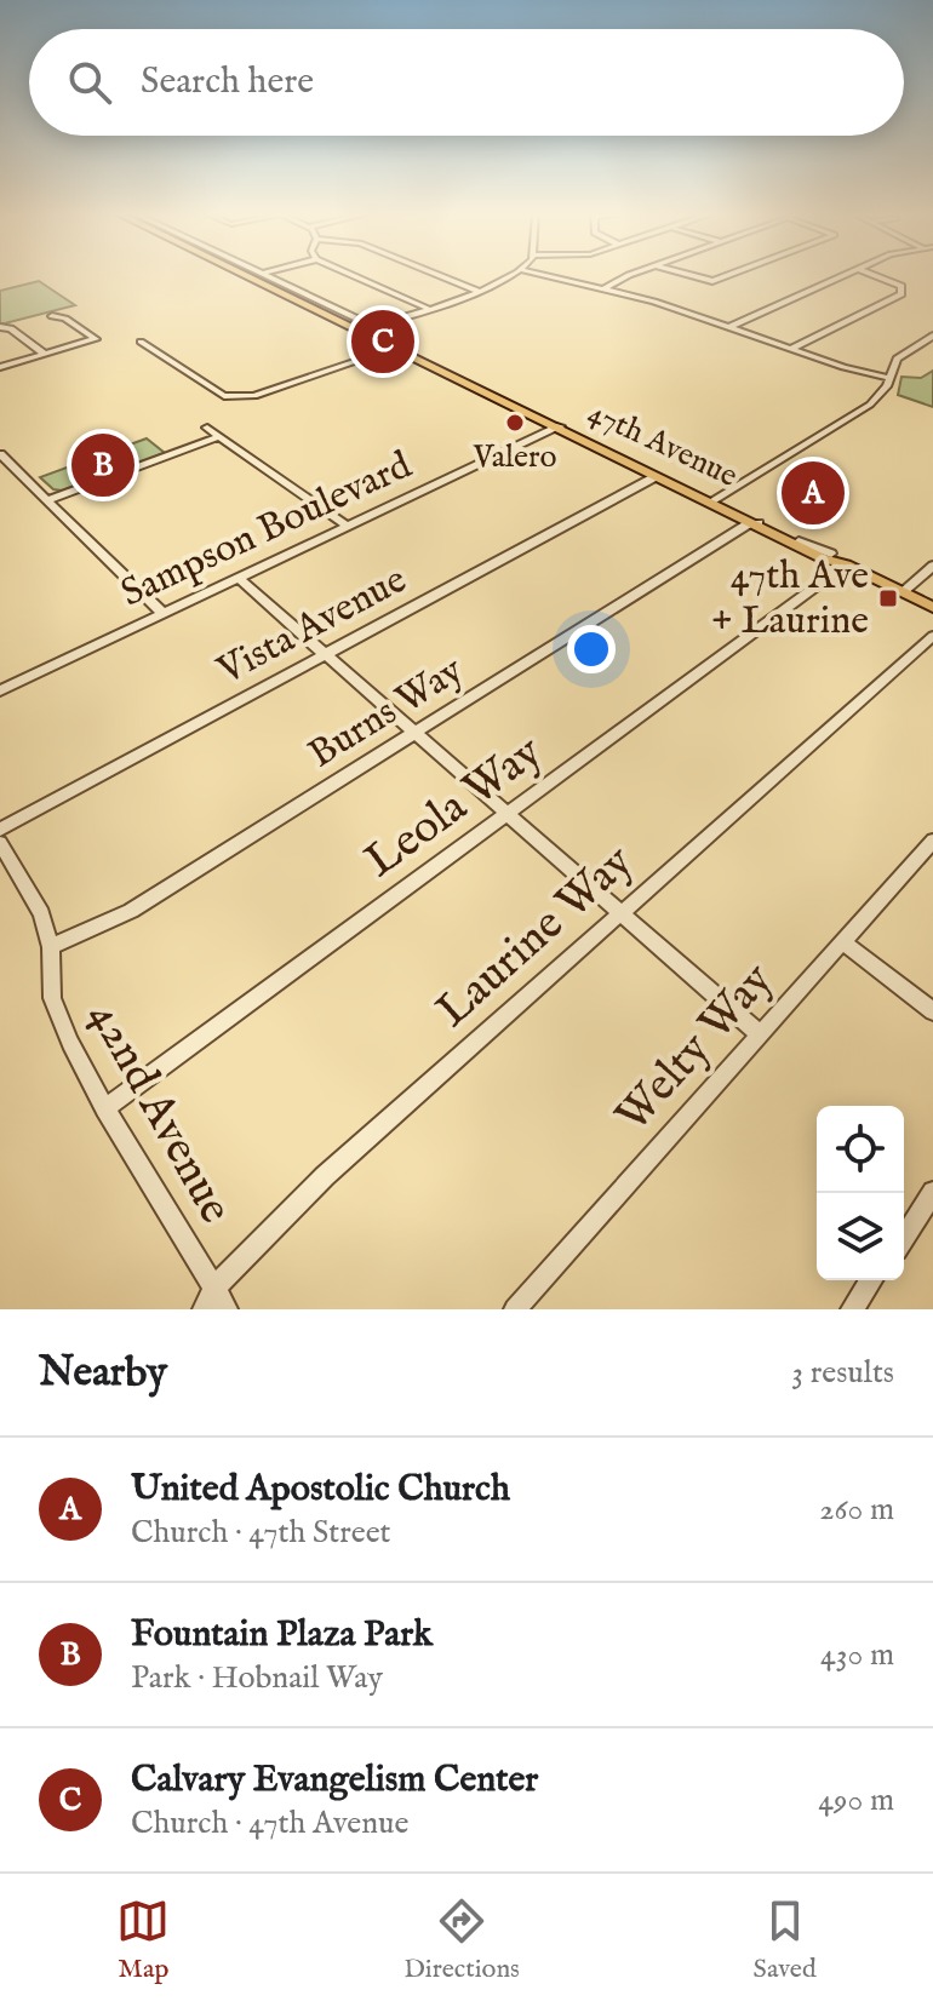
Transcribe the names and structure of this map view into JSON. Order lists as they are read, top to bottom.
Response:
{
  "streets": {
    "main road": ["47th Avenue"],
    "street": [
      "Sampson Boulevard",
      "Vista Avenue",
      "Burns Way",
      "Leola Way",
      "Laurine Way",
      "Welty Way",
      "42nd Avenue"
    ]
  },
  "crossings": [
    ["47th Avenue", "Sampson Boulevard"],
    ["47th Avenue", "Vista Avenue"],
    ["47th Avenue", "Burns Way"],
    ["47th Avenue", "Leola Way"],
    ["Burns Way", "42nd Avenue"],
    ["Leola Way", "42nd Avenue"],
    ["Laurine Way", "42nd Avenue"]
  ],
  "places": {
    "other": ["Valero"],
    "transit": ["47th Ave + Laurine"]
  },
  "page": {
    "search": "Search here",
    "pins": ["C", "B", "A"],
    "heading": ["Nearby", "3 results"],
    "list": [
      {
        "mark": "A",
        "name": "United Apostolic Church",
        "note": "Church · 47th Street",
        "value": "260 m"
      },
      {
        "mark": "B",
        "name": "Fountain Plaza Park",
        "note": "Park · Hobnail Way",
        "value": "430 m"
      },
      {
        "mark": "C",
        "name": "Calvary Evangelism Center",
        "note": "Church · 47th Avenue",
        "value": "490 m"
      }
    ],
    "nav": ["Map", "Directions", "Saved"]
  }
}
